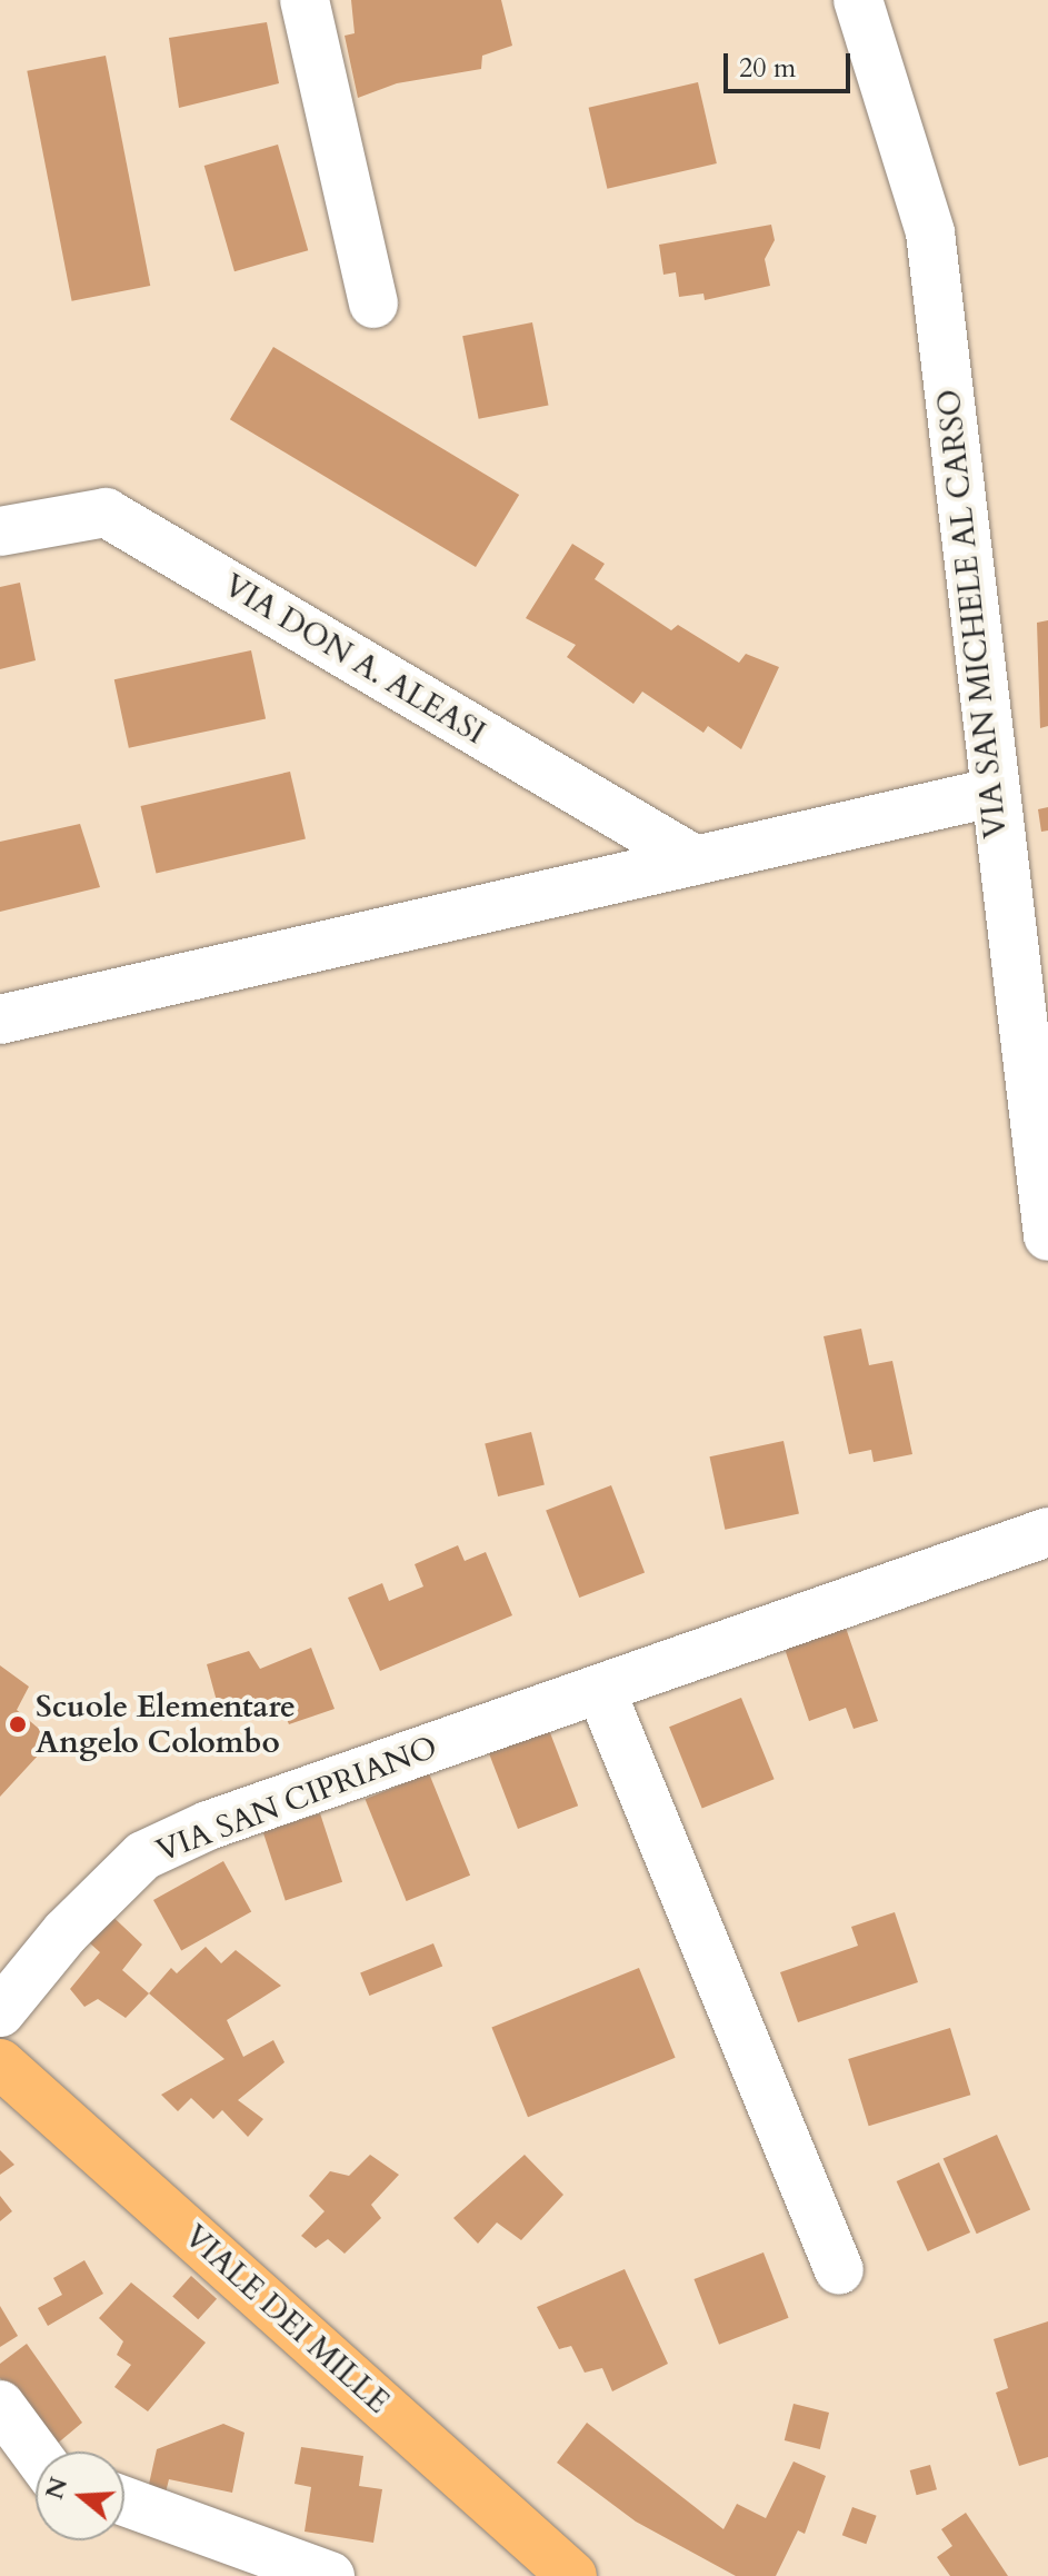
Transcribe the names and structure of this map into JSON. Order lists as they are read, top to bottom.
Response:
{
  "streets": {
    "main road": ["VIALE DEI MILLE"],
    "street": ["VIA SAN MICHELE AL CARSO", "VIA DON A. ALEASI", "VIA SAN CIPRIANO"]
  },
  "places": ["Scuole Elementare Angelo Colombo"],
  "scale_bar": "20 m",
  "north": "left"
}
